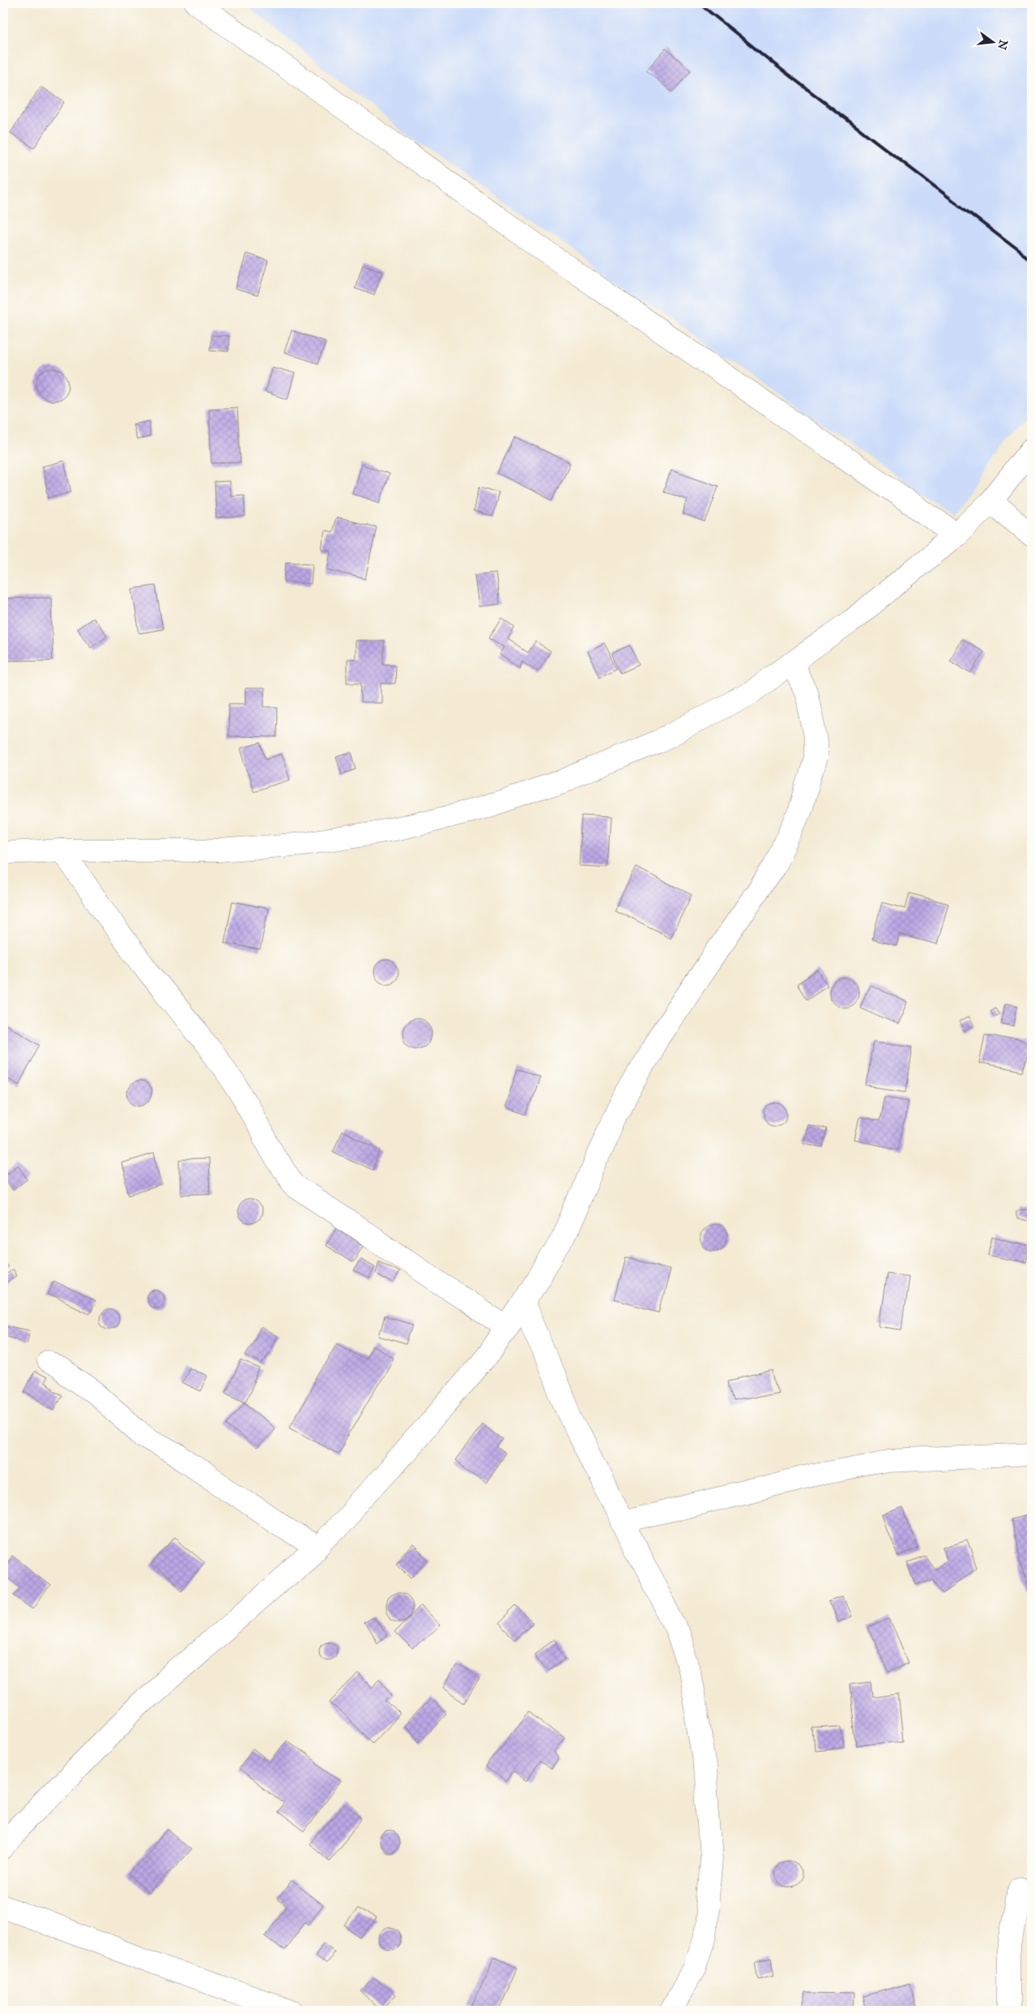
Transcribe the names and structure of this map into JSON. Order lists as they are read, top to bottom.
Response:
{
  "north": "right"
}
